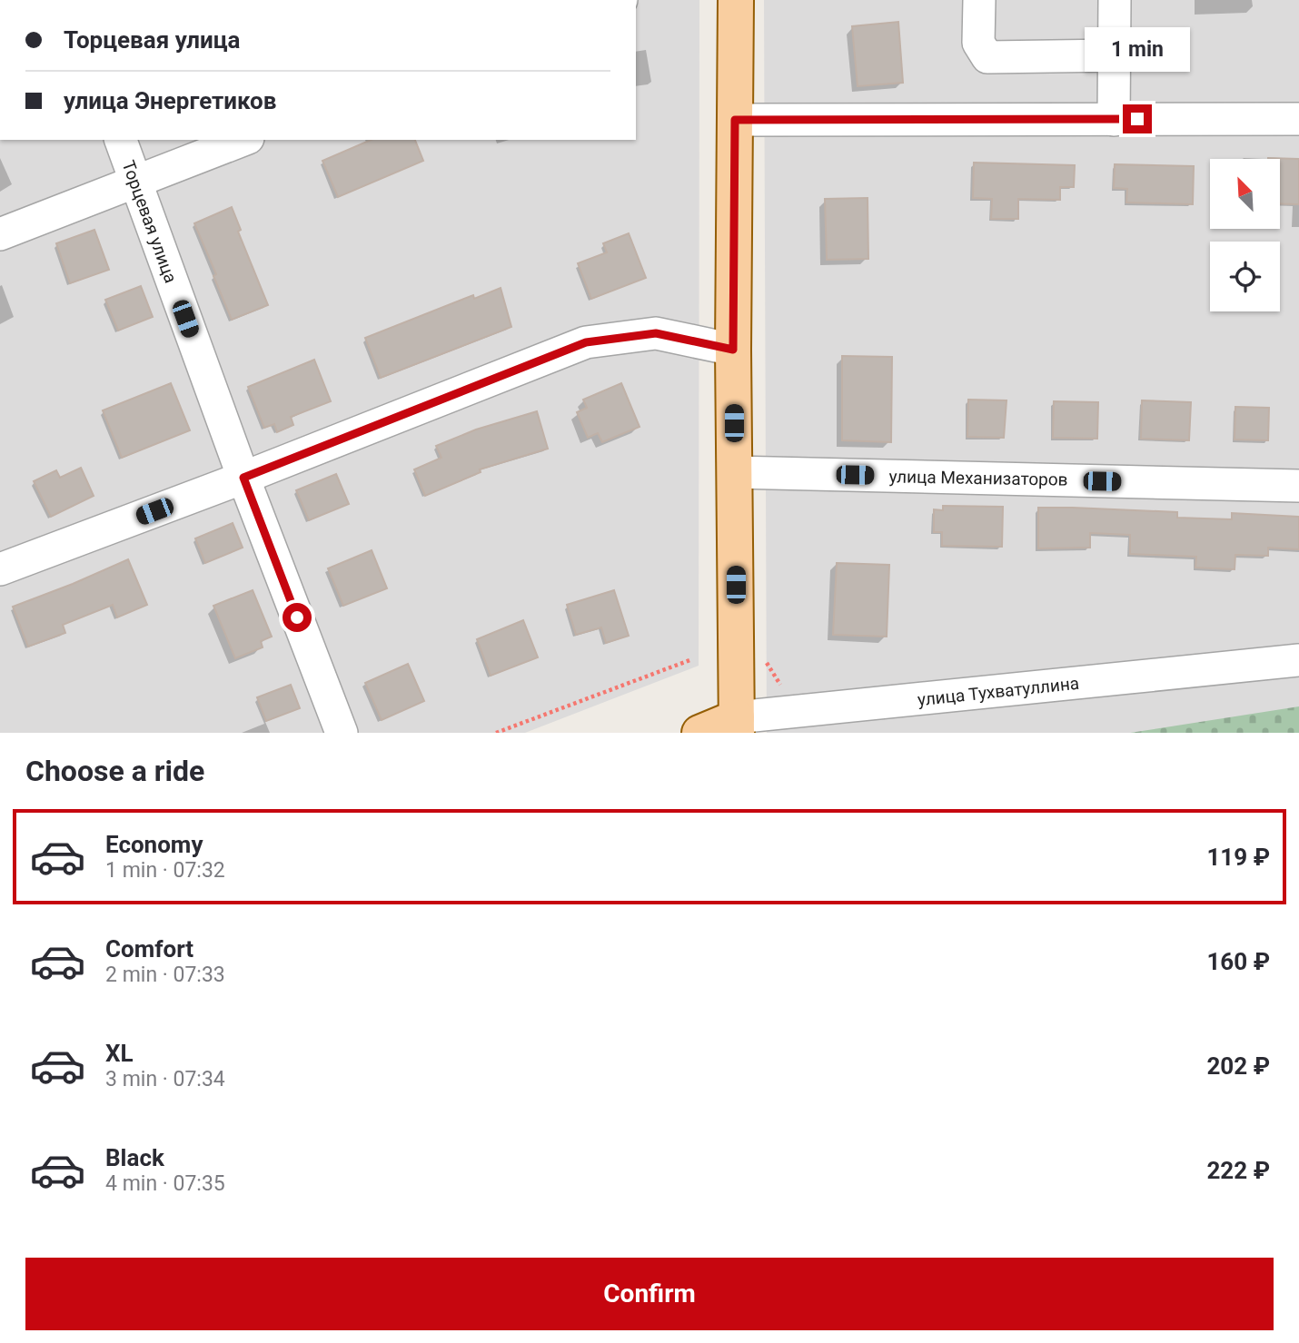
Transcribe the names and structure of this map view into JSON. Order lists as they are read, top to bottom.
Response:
{
  "streets": {
    "main road": ["улица Тухватуллина"],
    "street": ["Торцевая улица", "улица Механизаторов"]
  },
  "north": "top left",
  "page": {
    "banner": ["Торцевая улица", "улица Энергетиков"],
    "bubble": "1 min",
    "heading": "Choose a ride",
    "list": [
      {
        "name": "Economy",
        "note": "1 min · 07:32",
        "value": "119 ₽"
      },
      {
        "name": "Comfort",
        "note": "2 min · 07:33",
        "value": "160 ₽"
      },
      {
        "name": "XL",
        "note": "3 min · 07:34",
        "value": "202 ₽"
      },
      {
        "name": "Black",
        "note": "4 min · 07:35",
        "value": "222 ₽"
      }
    ],
    "buttons": "Confirm"
  }
}
